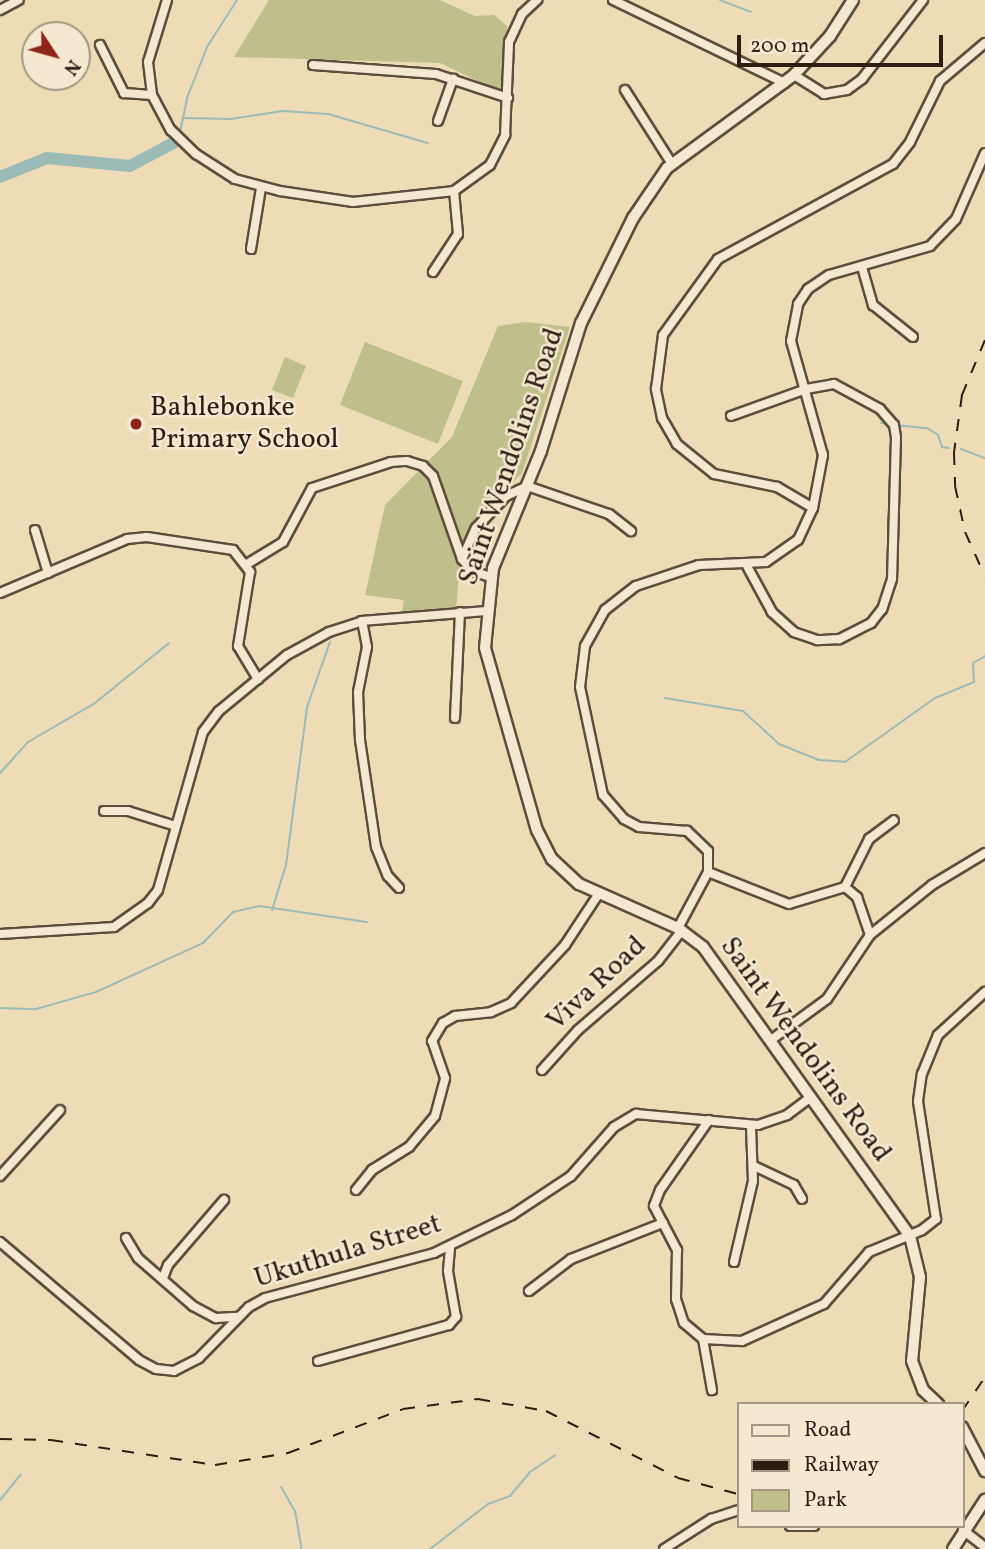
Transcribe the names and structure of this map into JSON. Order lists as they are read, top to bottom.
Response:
{
  "streets": {
    "street": ["Saint Wendolins Road", "Viva Road", "Ukuthula Street"]
  },
  "crossings": [
    ["Saint Wendolins Road", "Viva Road"],
    ["Saint Wendolins Road", "Ukuthula Street"]
  ],
  "places": ["Bahlebonke Primary School"],
  "legend": ["Road", "Railway", "Park"],
  "scale_bar": "200 m",
  "north": "bottom right"
}
